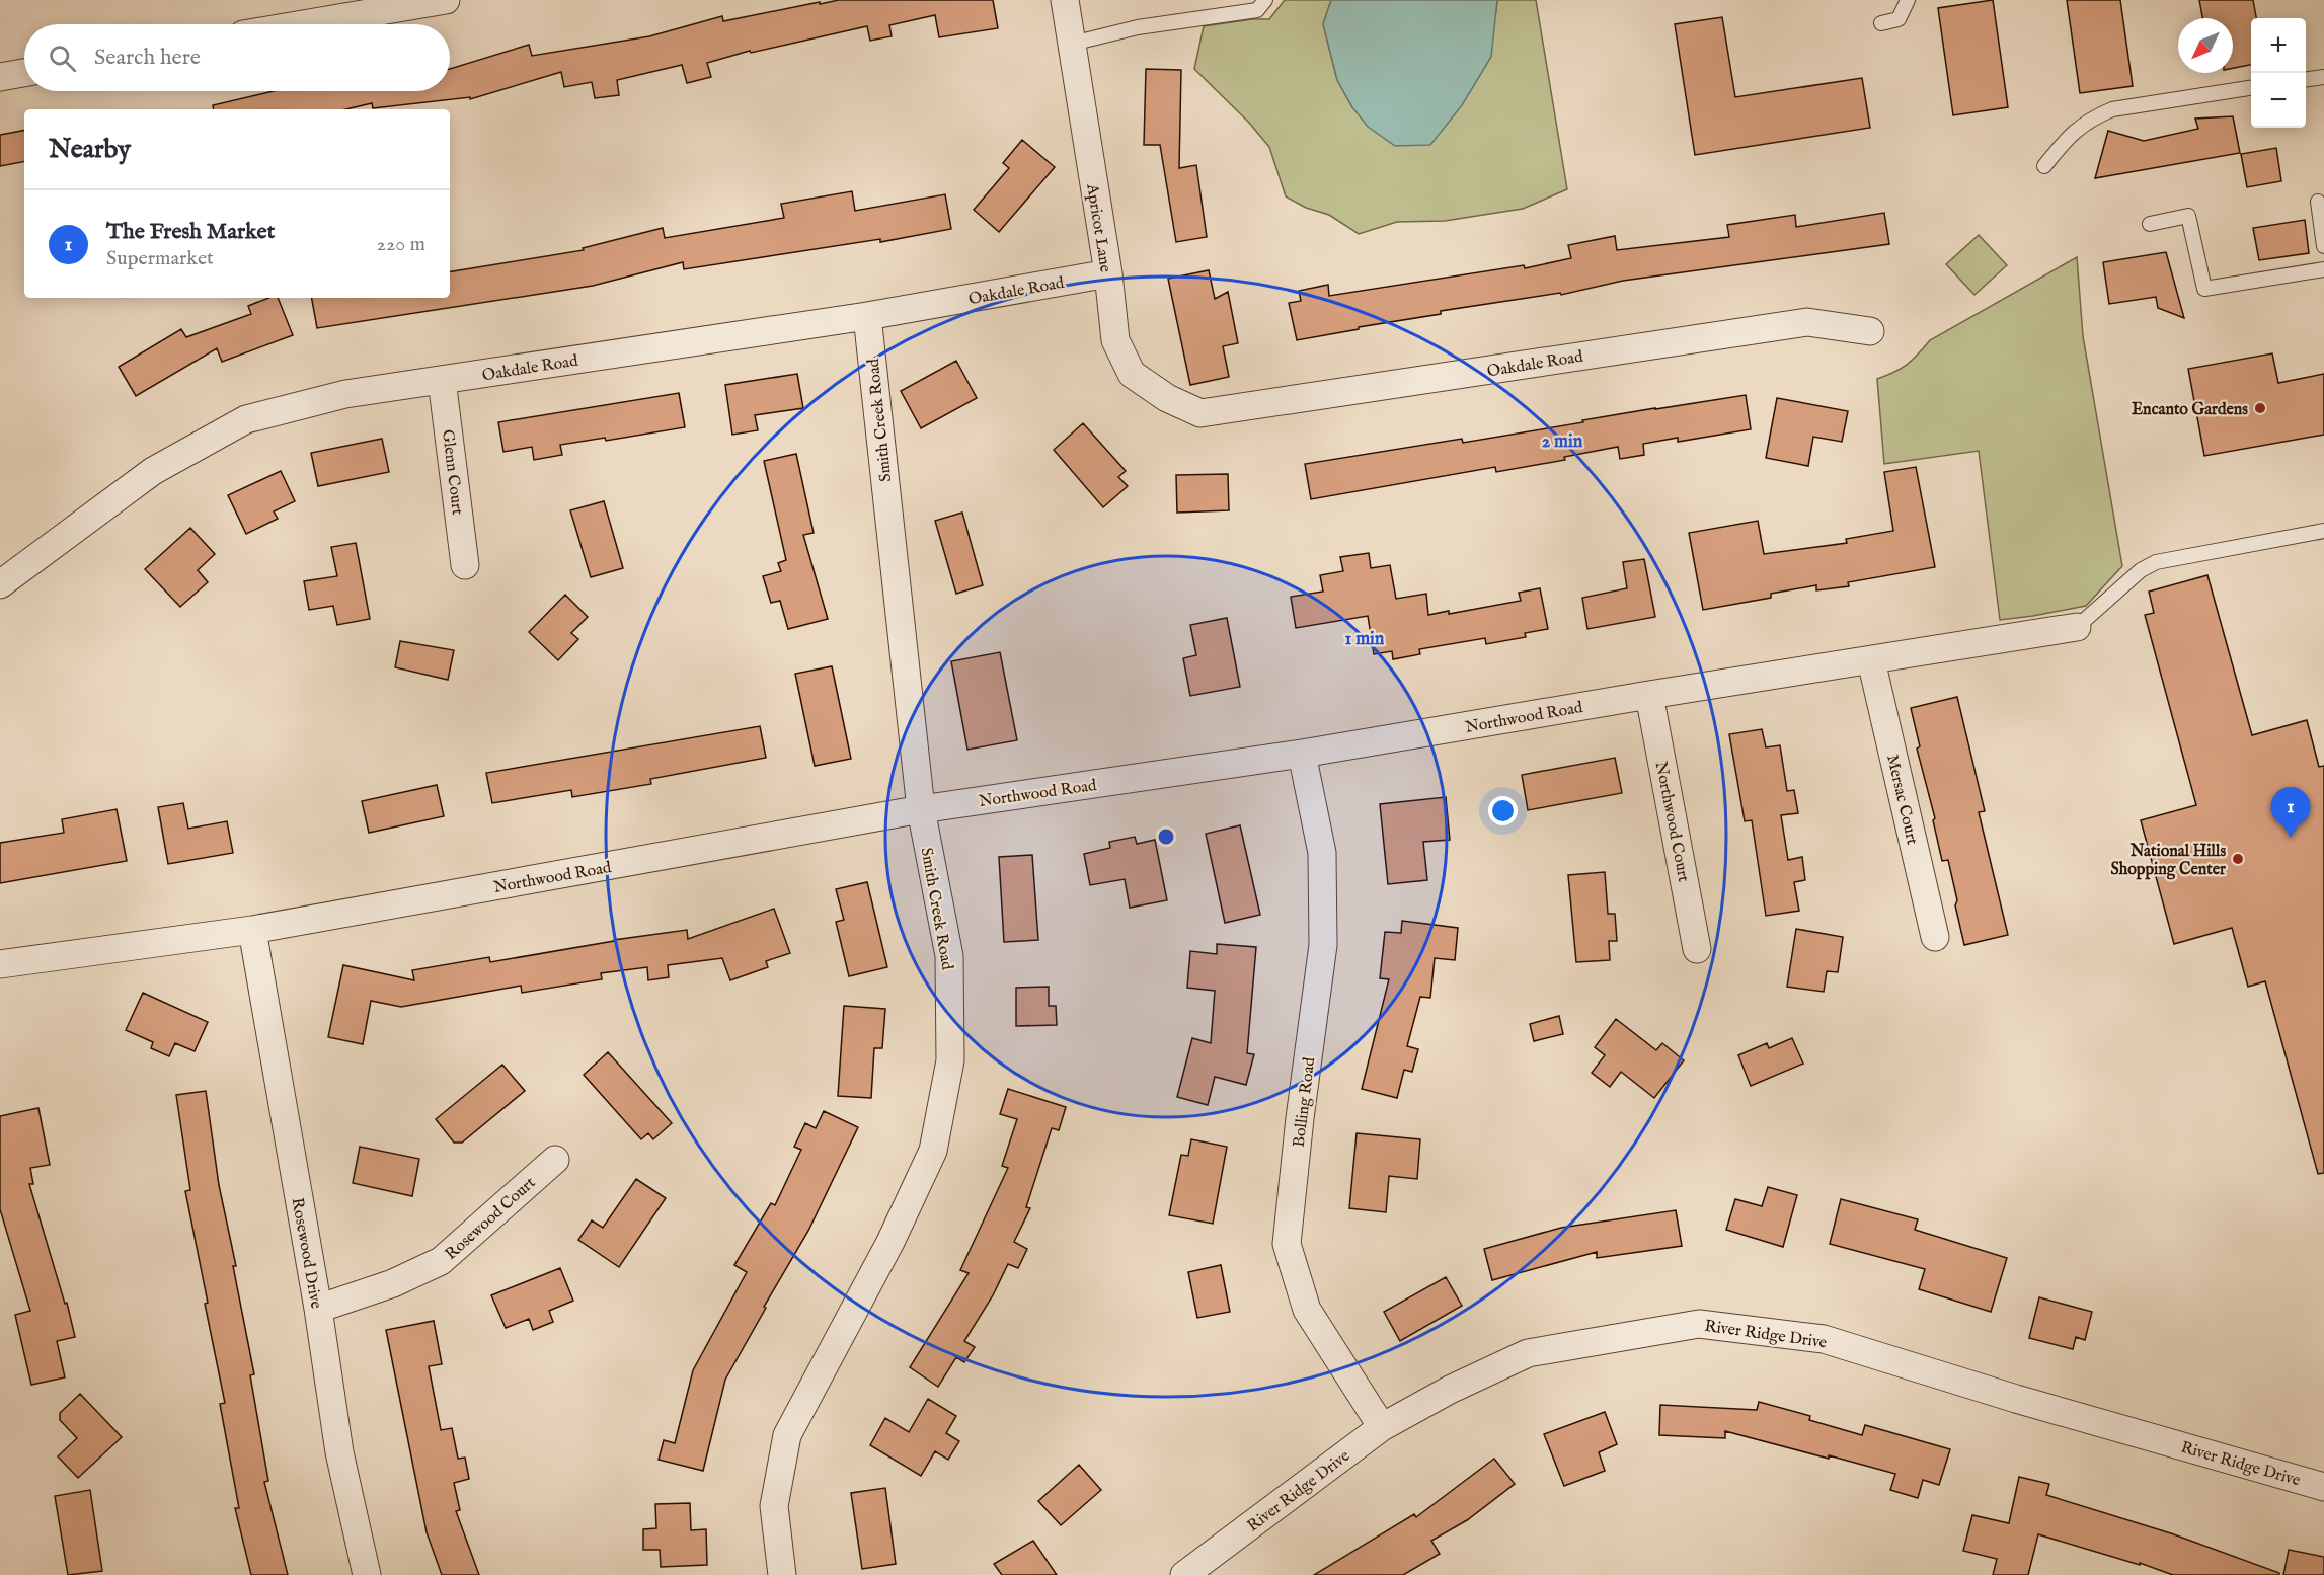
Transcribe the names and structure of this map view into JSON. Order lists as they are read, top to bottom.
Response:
{
  "streets": {
    "street": [
      "Apricot Lane",
      "Oakdale Road",
      "Smith Creek Road",
      "Glenn Court",
      "Northwood Road",
      "Mersac Court",
      "Northwood Court",
      "Bolling Road",
      "Rosewood Court",
      "Rosewood Drive",
      "River Ridge Drive"
    ]
  },
  "crossings": [
    ["Apricot Lane", "Oakdale Road"],
    ["Oakdale Road", "Smith Creek Road"],
    ["Oakdale Road", "Glenn Court"],
    ["Smith Creek Road", "Northwood Road"],
    ["Northwood Road", "Mersac Court"],
    ["Northwood Road", "Northwood Court"],
    ["Northwood Road", "Bolling Road"],
    ["Northwood Road", "Rosewood Drive"],
    ["Bolling Road", "River Ridge Drive"],
    ["Rosewood Court", "Rosewood Drive"]
  ],
  "places": ["Encanto Gardens", "National Hills Shopping Center"],
  "north": "bottom left",
  "page": {
    "map_buttons": ["+", "−"],
    "search": "Search here",
    "heading": "Nearby",
    "list": [
      {
        "mark": "1",
        "name": "The Fresh Market",
        "note": "Supermarket",
        "value": "220 m"
      }
    ],
    "pins": "1"
  },
  "rings": ["2 min", "1 min"]
}
